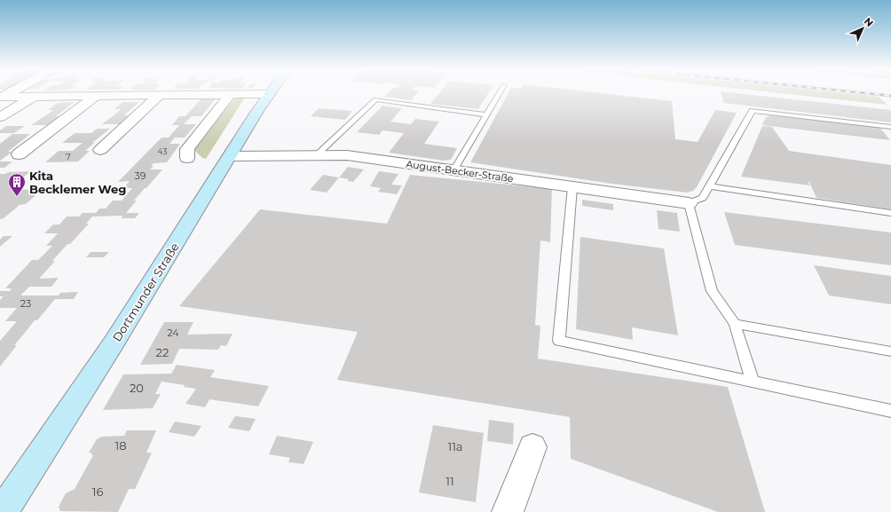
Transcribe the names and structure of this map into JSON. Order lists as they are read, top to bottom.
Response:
{
  "streets": {
    "main road": ["Dortmunder Straße"],
    "street": ["August-Becker-Straße"]
  },
  "crossings": [
    ["August-Becker-Straße", "Dortmunder Straße"]
  ],
  "places": {
    "building": ["Kita Becklemer Weg"]
  },
  "house_numbers": [
    "43",
    "7",
    "39",
    "23",
    "24",
    "22",
    "20",
    "18",
    "11a",
    "11",
    "16"
  ],
  "north": "top right"
}
